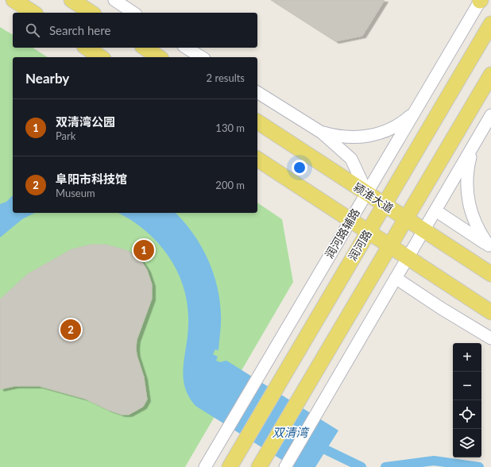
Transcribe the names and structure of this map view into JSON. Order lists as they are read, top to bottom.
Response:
{
  "streets": {
    "main road": ["颍淮大道", "润河路"],
    "street": ["润河路辅路"]
  },
  "crossings": [
    ["颍淮大道", "润河路辅路"],
    ["颍淮大道", "润河路"]
  ],
  "water": ["双清湾"],
  "page": {
    "search": "Search here",
    "heading": ["Nearby", "2 results"],
    "list": [
      {
        "mark": "1",
        "name": "双清湾公园",
        "note": "Park",
        "value": "130 m"
      },
      {
        "mark": "2",
        "name": "阜阳市科技馆",
        "note": "Museum",
        "value": "200 m"
      }
    ],
    "pins": ["1", "2"],
    "map_buttons": ["+", "−"]
  }
}
